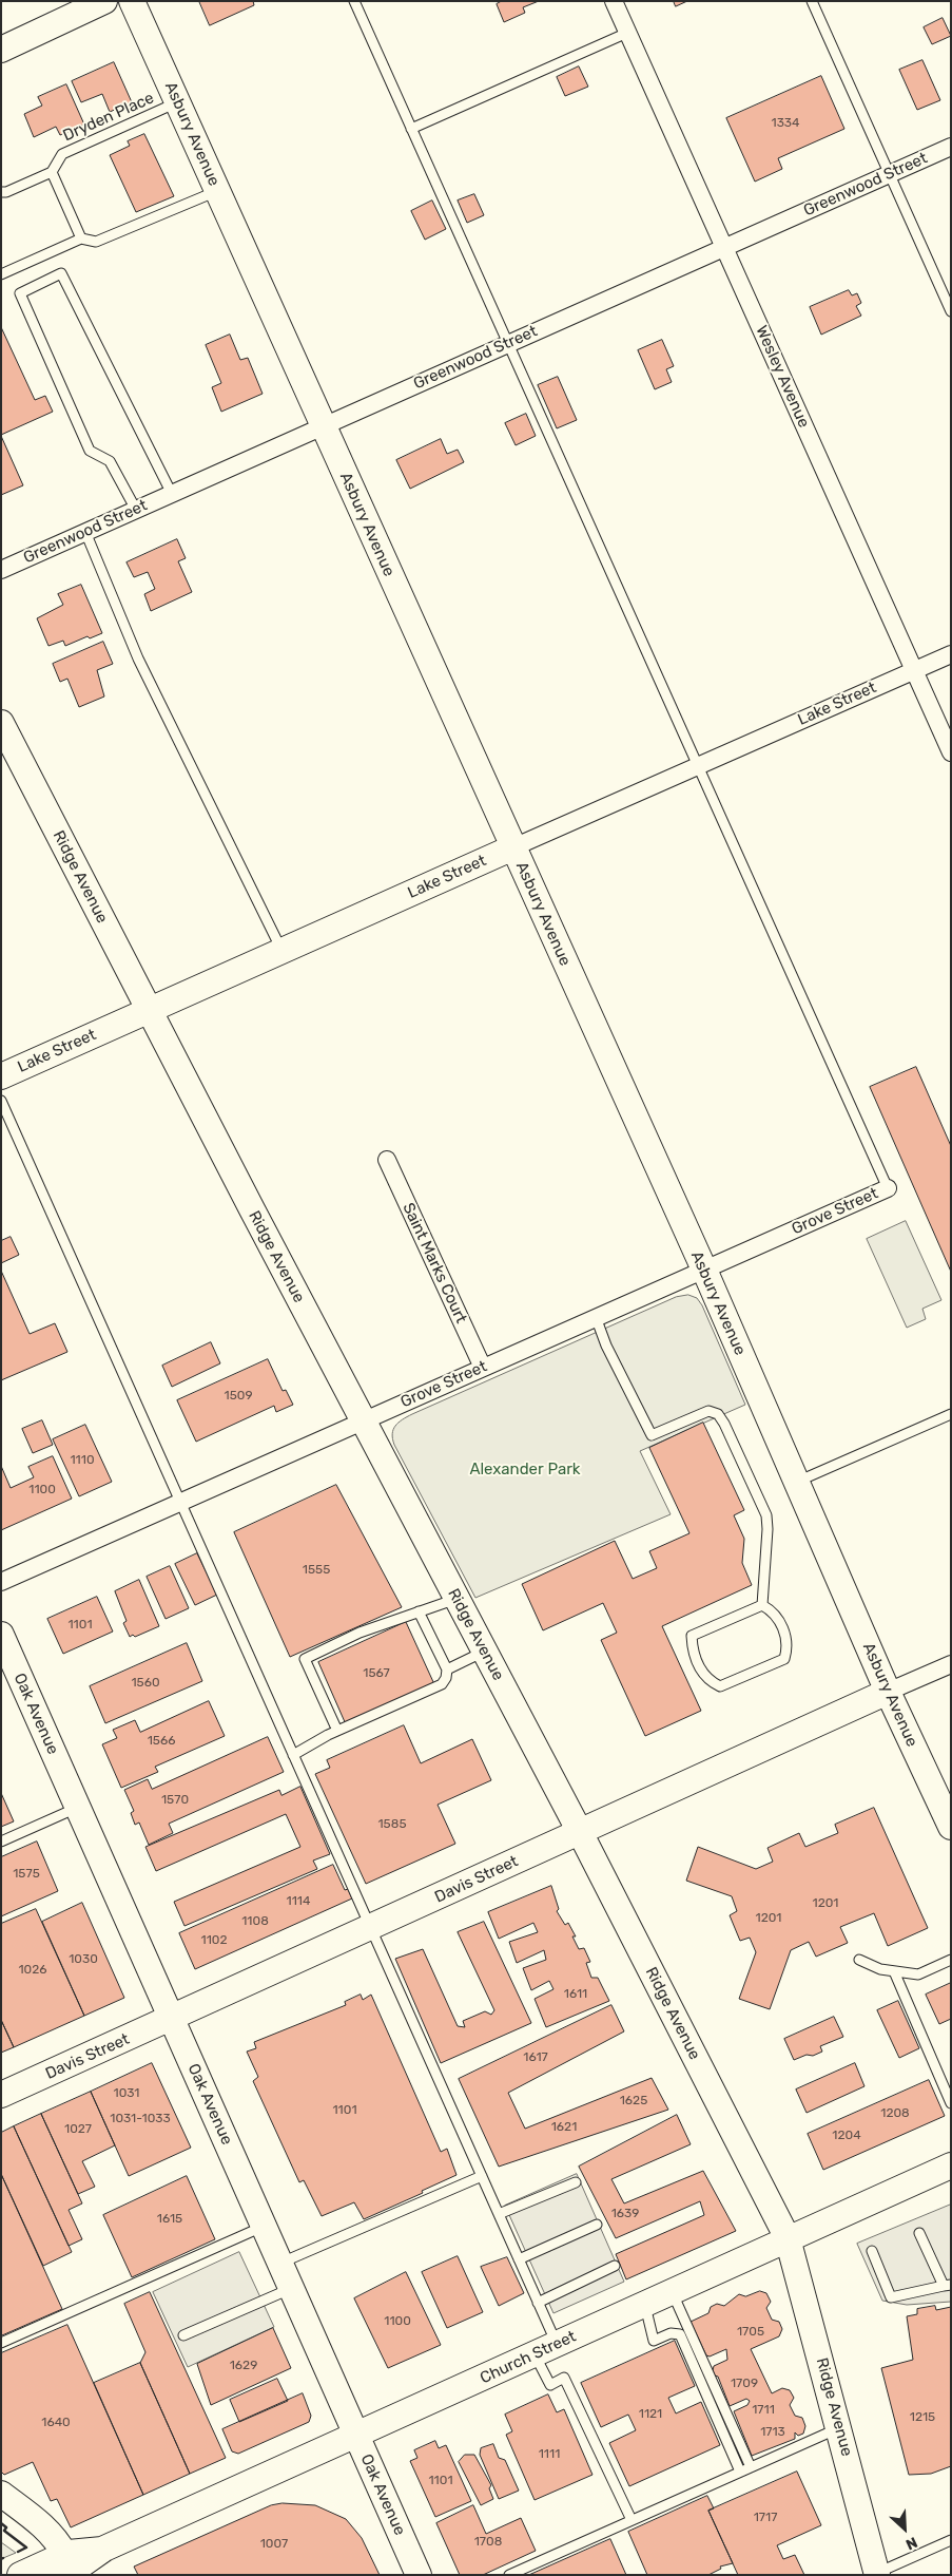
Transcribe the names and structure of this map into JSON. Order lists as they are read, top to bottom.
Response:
{
  "streets": {
    "main road": [
      "Asbury Avenue",
      "Lake Street",
      "Ridge Avenue",
      "Oak Avenue",
      "Davis Street",
      "Church Street"
    ],
    "street": [
      "Greenwood Street",
      "Wesley Avenue",
      "Grove Street",
      "Saint Marks Court"
    ],
    "lane": ["Dryden Place"]
  },
  "crossings": [
    ["Dryden Place", "Asbury Avenue"],
    ["Asbury Avenue", "Greenwood Street"],
    ["Asbury Avenue", "Lake Street"],
    ["Asbury Avenue", "Grove Street"],
    ["Asbury Avenue", "Davis Street"],
    ["Greenwood Street", "Wesley Avenue"],
    ["Wesley Avenue", "Lake Street"],
    ["Lake Street", "Ridge Avenue"],
    ["Ridge Avenue", "Grove Street"],
    ["Ridge Avenue", "Davis Street"],
    ["Ridge Avenue", "Church Street"],
    ["Grove Street", "Saint Marks Court"],
    ["Oak Avenue", "Davis Street"],
    ["Oak Avenue", "Church Street"]
  ],
  "parks": ["Alexander Park"],
  "house_numbers": [
    "1334",
    "1509",
    "1110",
    "1100",
    "1555",
    "1101",
    "1567",
    "1560",
    "1566",
    "1570",
    "1585",
    "1575",
    "1114",
    "1201",
    "1201",
    "1108",
    "1102",
    "1030",
    "1026",
    "1611",
    "1617",
    "1031",
    "1625",
    "1101",
    "1208",
    "1031-1033",
    "1621",
    "1027",
    "1204",
    "1639",
    "1615",
    "1100",
    "1705",
    "1629",
    "1709",
    "1711",
    "1121",
    "1215",
    "1640",
    "1713",
    "1111",
    "1101",
    "1717",
    "1708",
    "1007"
  ],
  "north": "bottom right"
}
